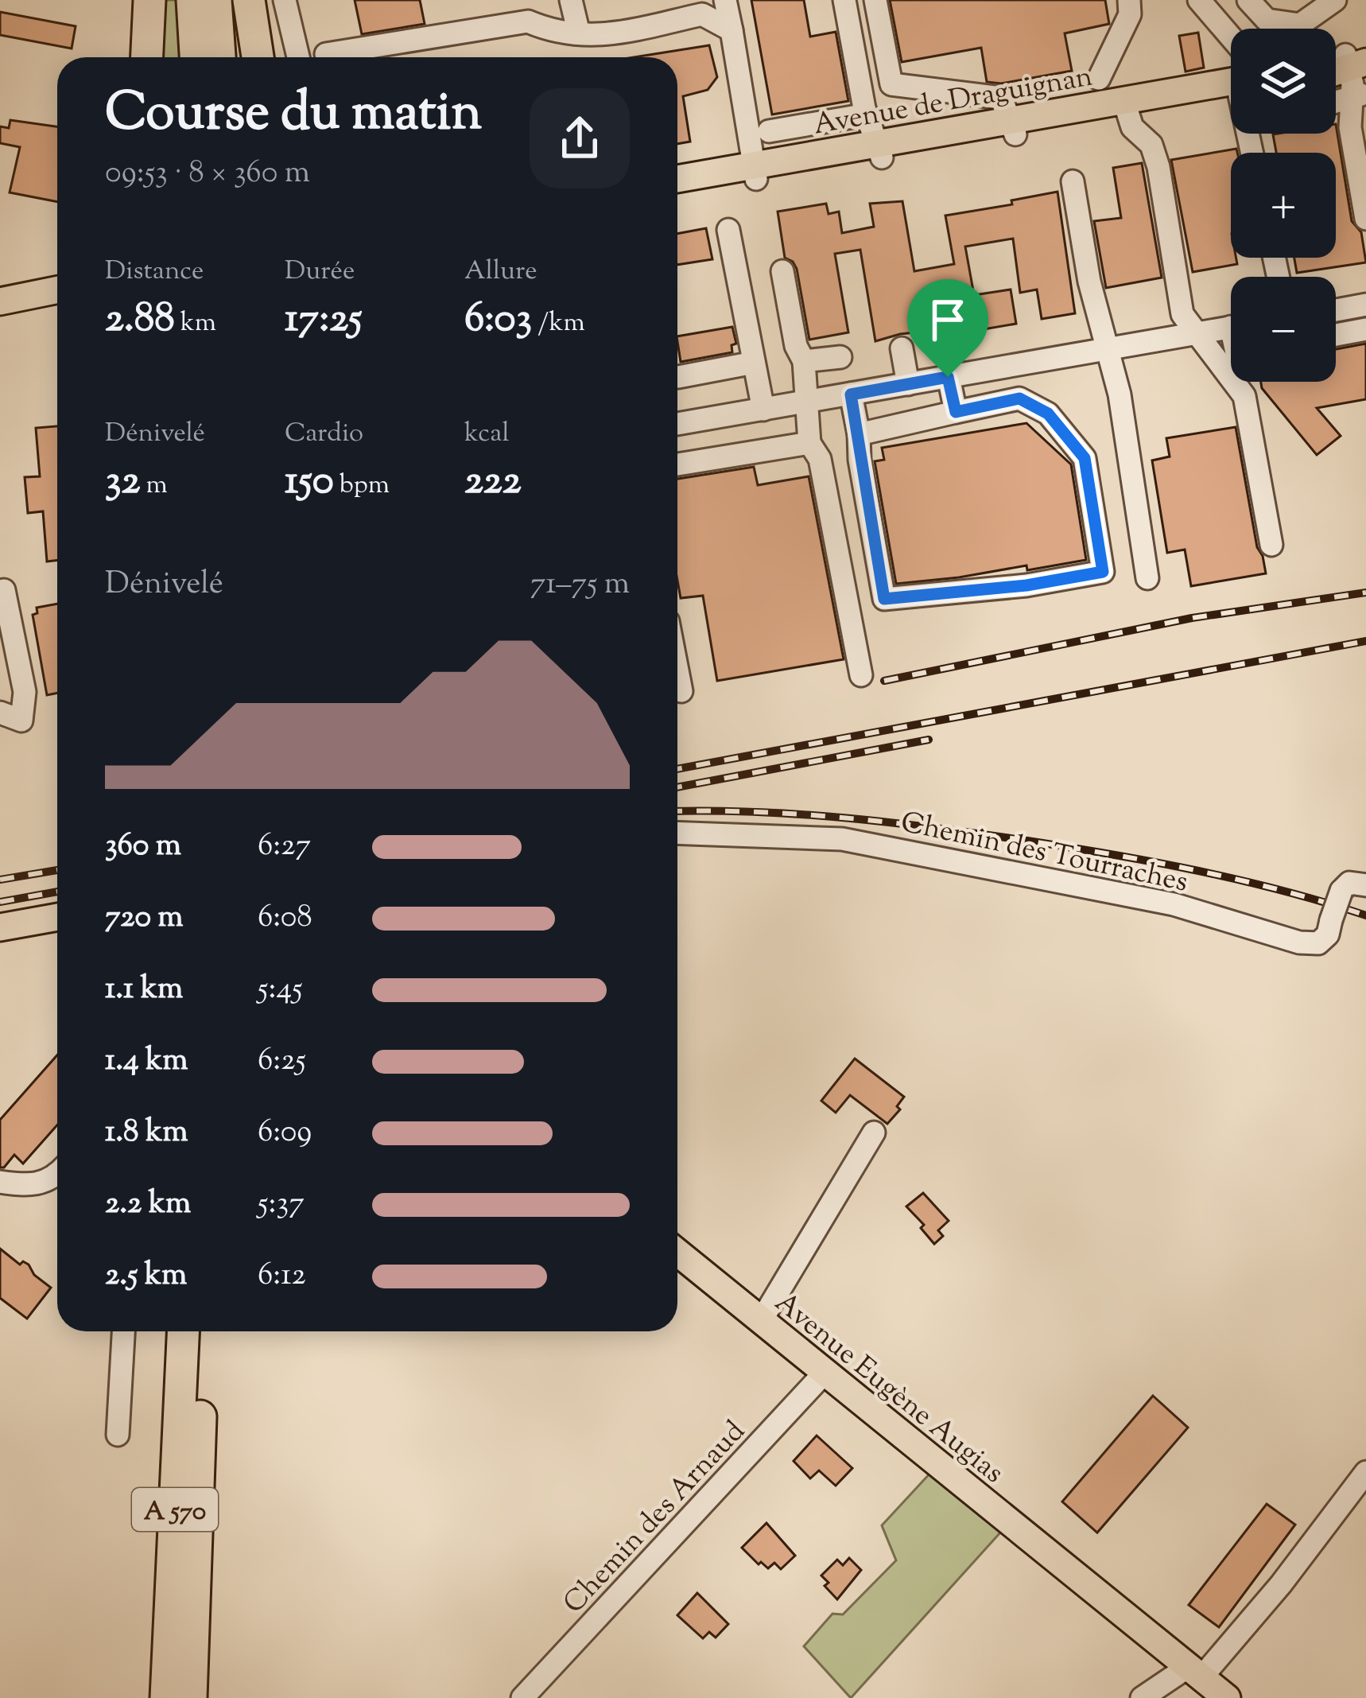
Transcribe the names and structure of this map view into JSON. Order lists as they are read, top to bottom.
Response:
{
  "streets": {
    "highway": ["A 570"],
    "main road": ["Avenue de Draguignan", "Avenue Eugène Augias"],
    "street": ["Chemin des Tourraches", "Chemin des Arnaud"]
  },
  "crossings": [
    ["Avenue Eugène Augias", "Chemin des Arnaud"]
  ],
  "page": {
    "map_buttons": ["+", "−"],
    "heading": ["Course du matin", "09:53 · 8 × 360 m"],
    "stats": [
      ["Distance", "2.88 km"],
      ["Durée", "17:25"],
      ["Allure", "6:03 /km"],
      ["Dénivelé", "32 m"],
      ["Cardio", "150 bpm"],
      ["kcal", "222"]
    ],
    "chart": ["Dénivelé", "71–75 m"],
    "list": [
      {
        "name": "360 m",
        "note": "6:27"
      },
      {
        "name": "720 m",
        "note": "6:08"
      },
      {
        "name": "1.1 km",
        "note": "5:45"
      },
      {
        "name": "1.4 km",
        "note": "6:25"
      },
      {
        "name": "1.8 km",
        "note": "6:09"
      },
      {
        "name": "2.2 km",
        "note": "5:37"
      },
      {
        "name": "2.5 km",
        "note": "6:12"
      }
    ]
  }
}
